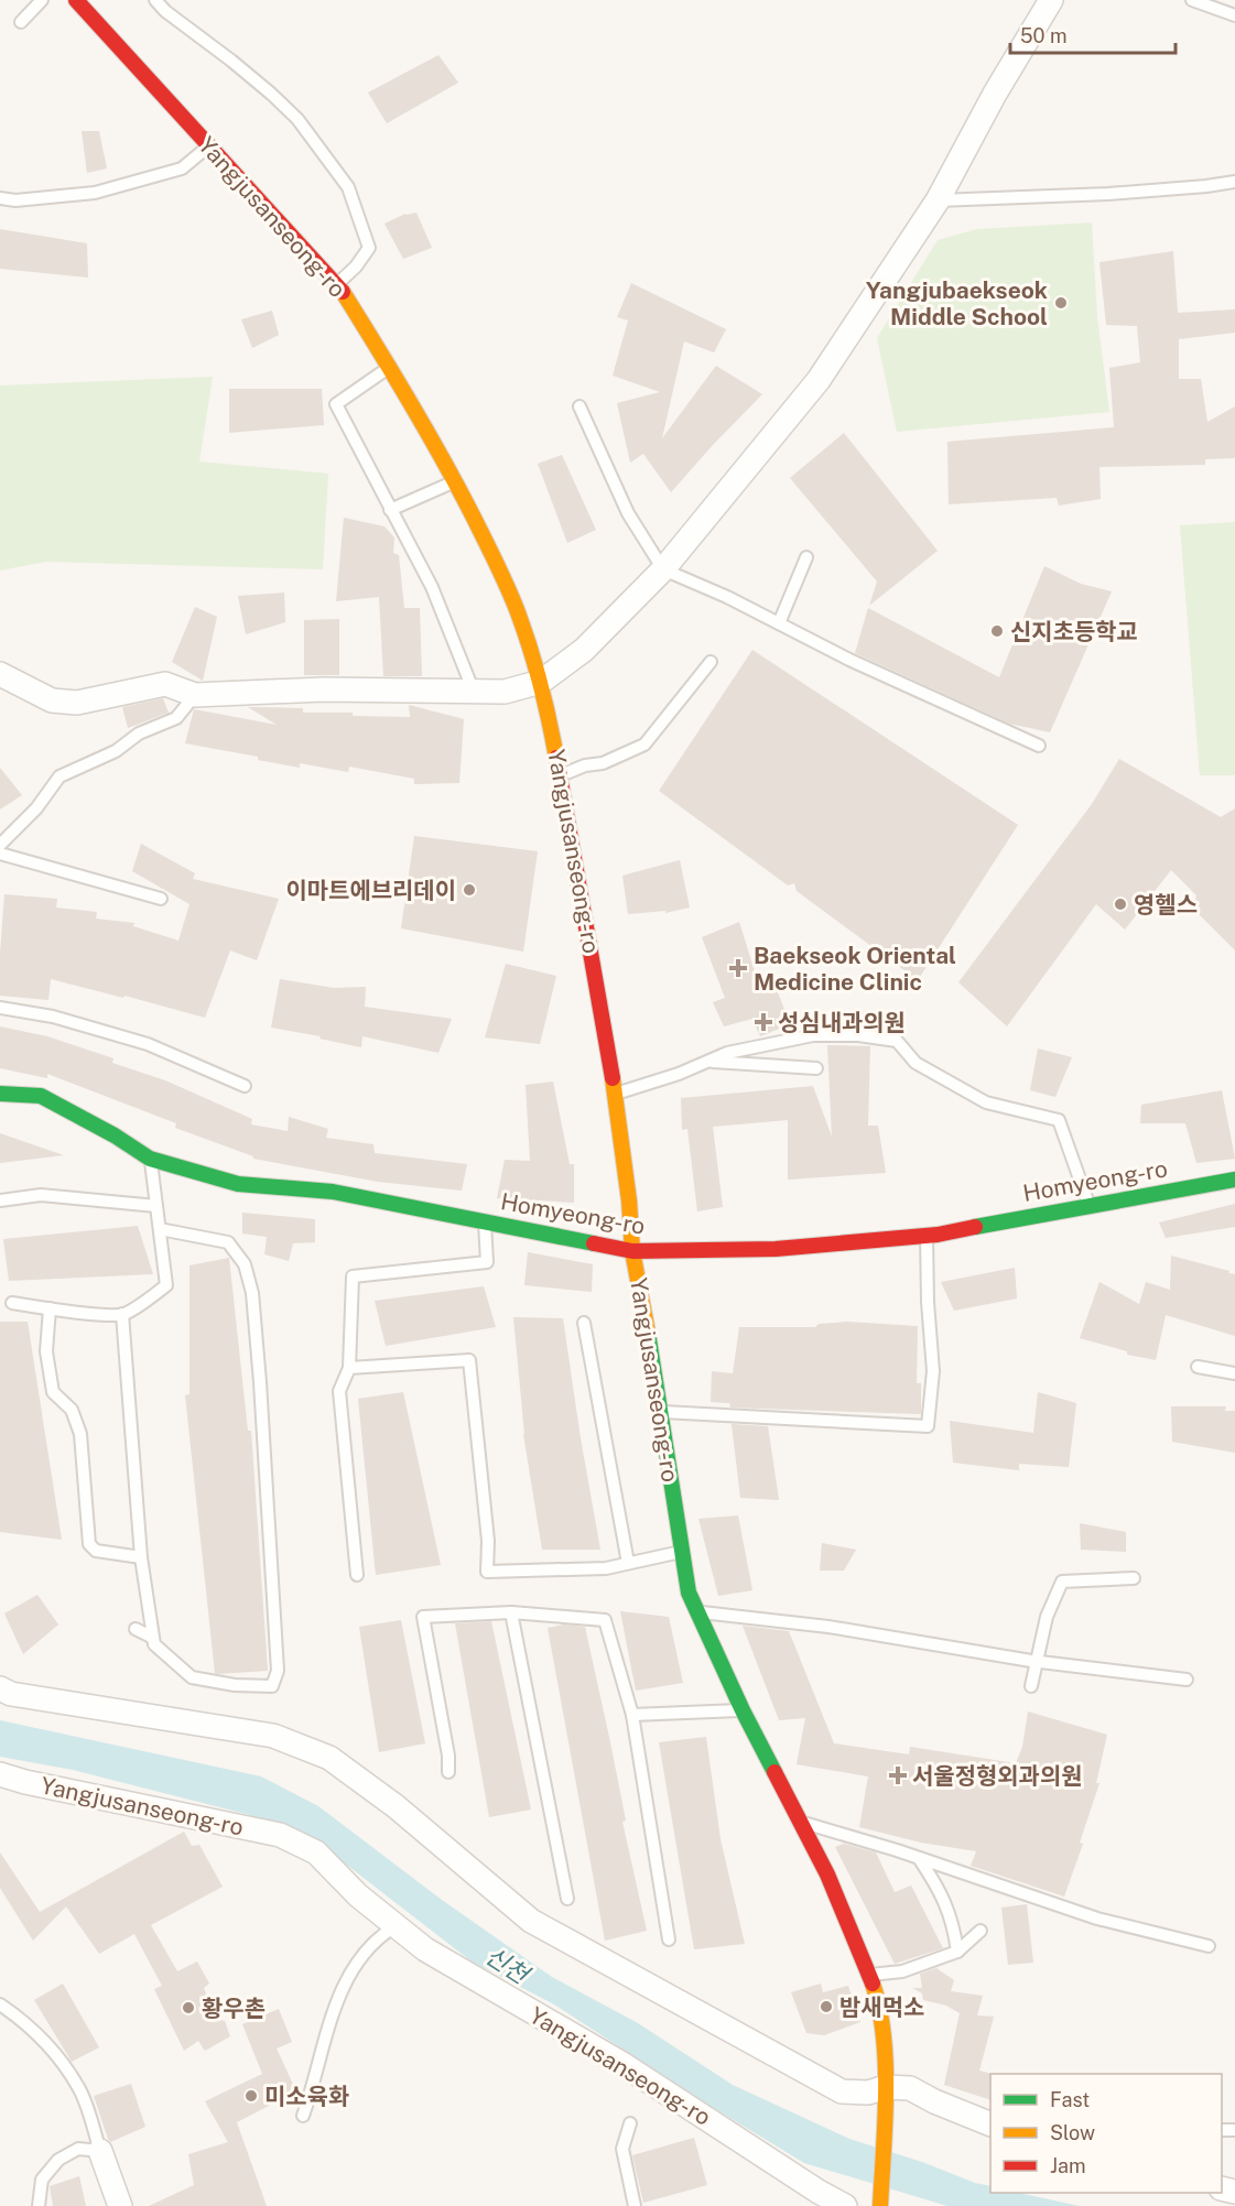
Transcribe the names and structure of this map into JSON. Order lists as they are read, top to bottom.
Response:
{
  "streets": {
    "street": ["Yangjusanseong-ro", "Homyeong-ro"]
  },
  "crossings": [
    ["Yangjusanseong-ro", "Homyeong-ro"]
  ],
  "water": ["신천"],
  "places": {
    "other": [
      "Yangjubaekseok Middle School",
      "신지초등학교",
      "이마트에브리데이",
      "영헬스",
      "밤새먹소",
      "황우촌",
      "미소육화"
    ],
    "health": ["Baekseok Oriental Medicine Clinic", "성심내과의원", "서울정형외과의원"]
  },
  "legend": ["Fast", "Slow", "Jam"],
  "scale_bar": "50 m"
}
